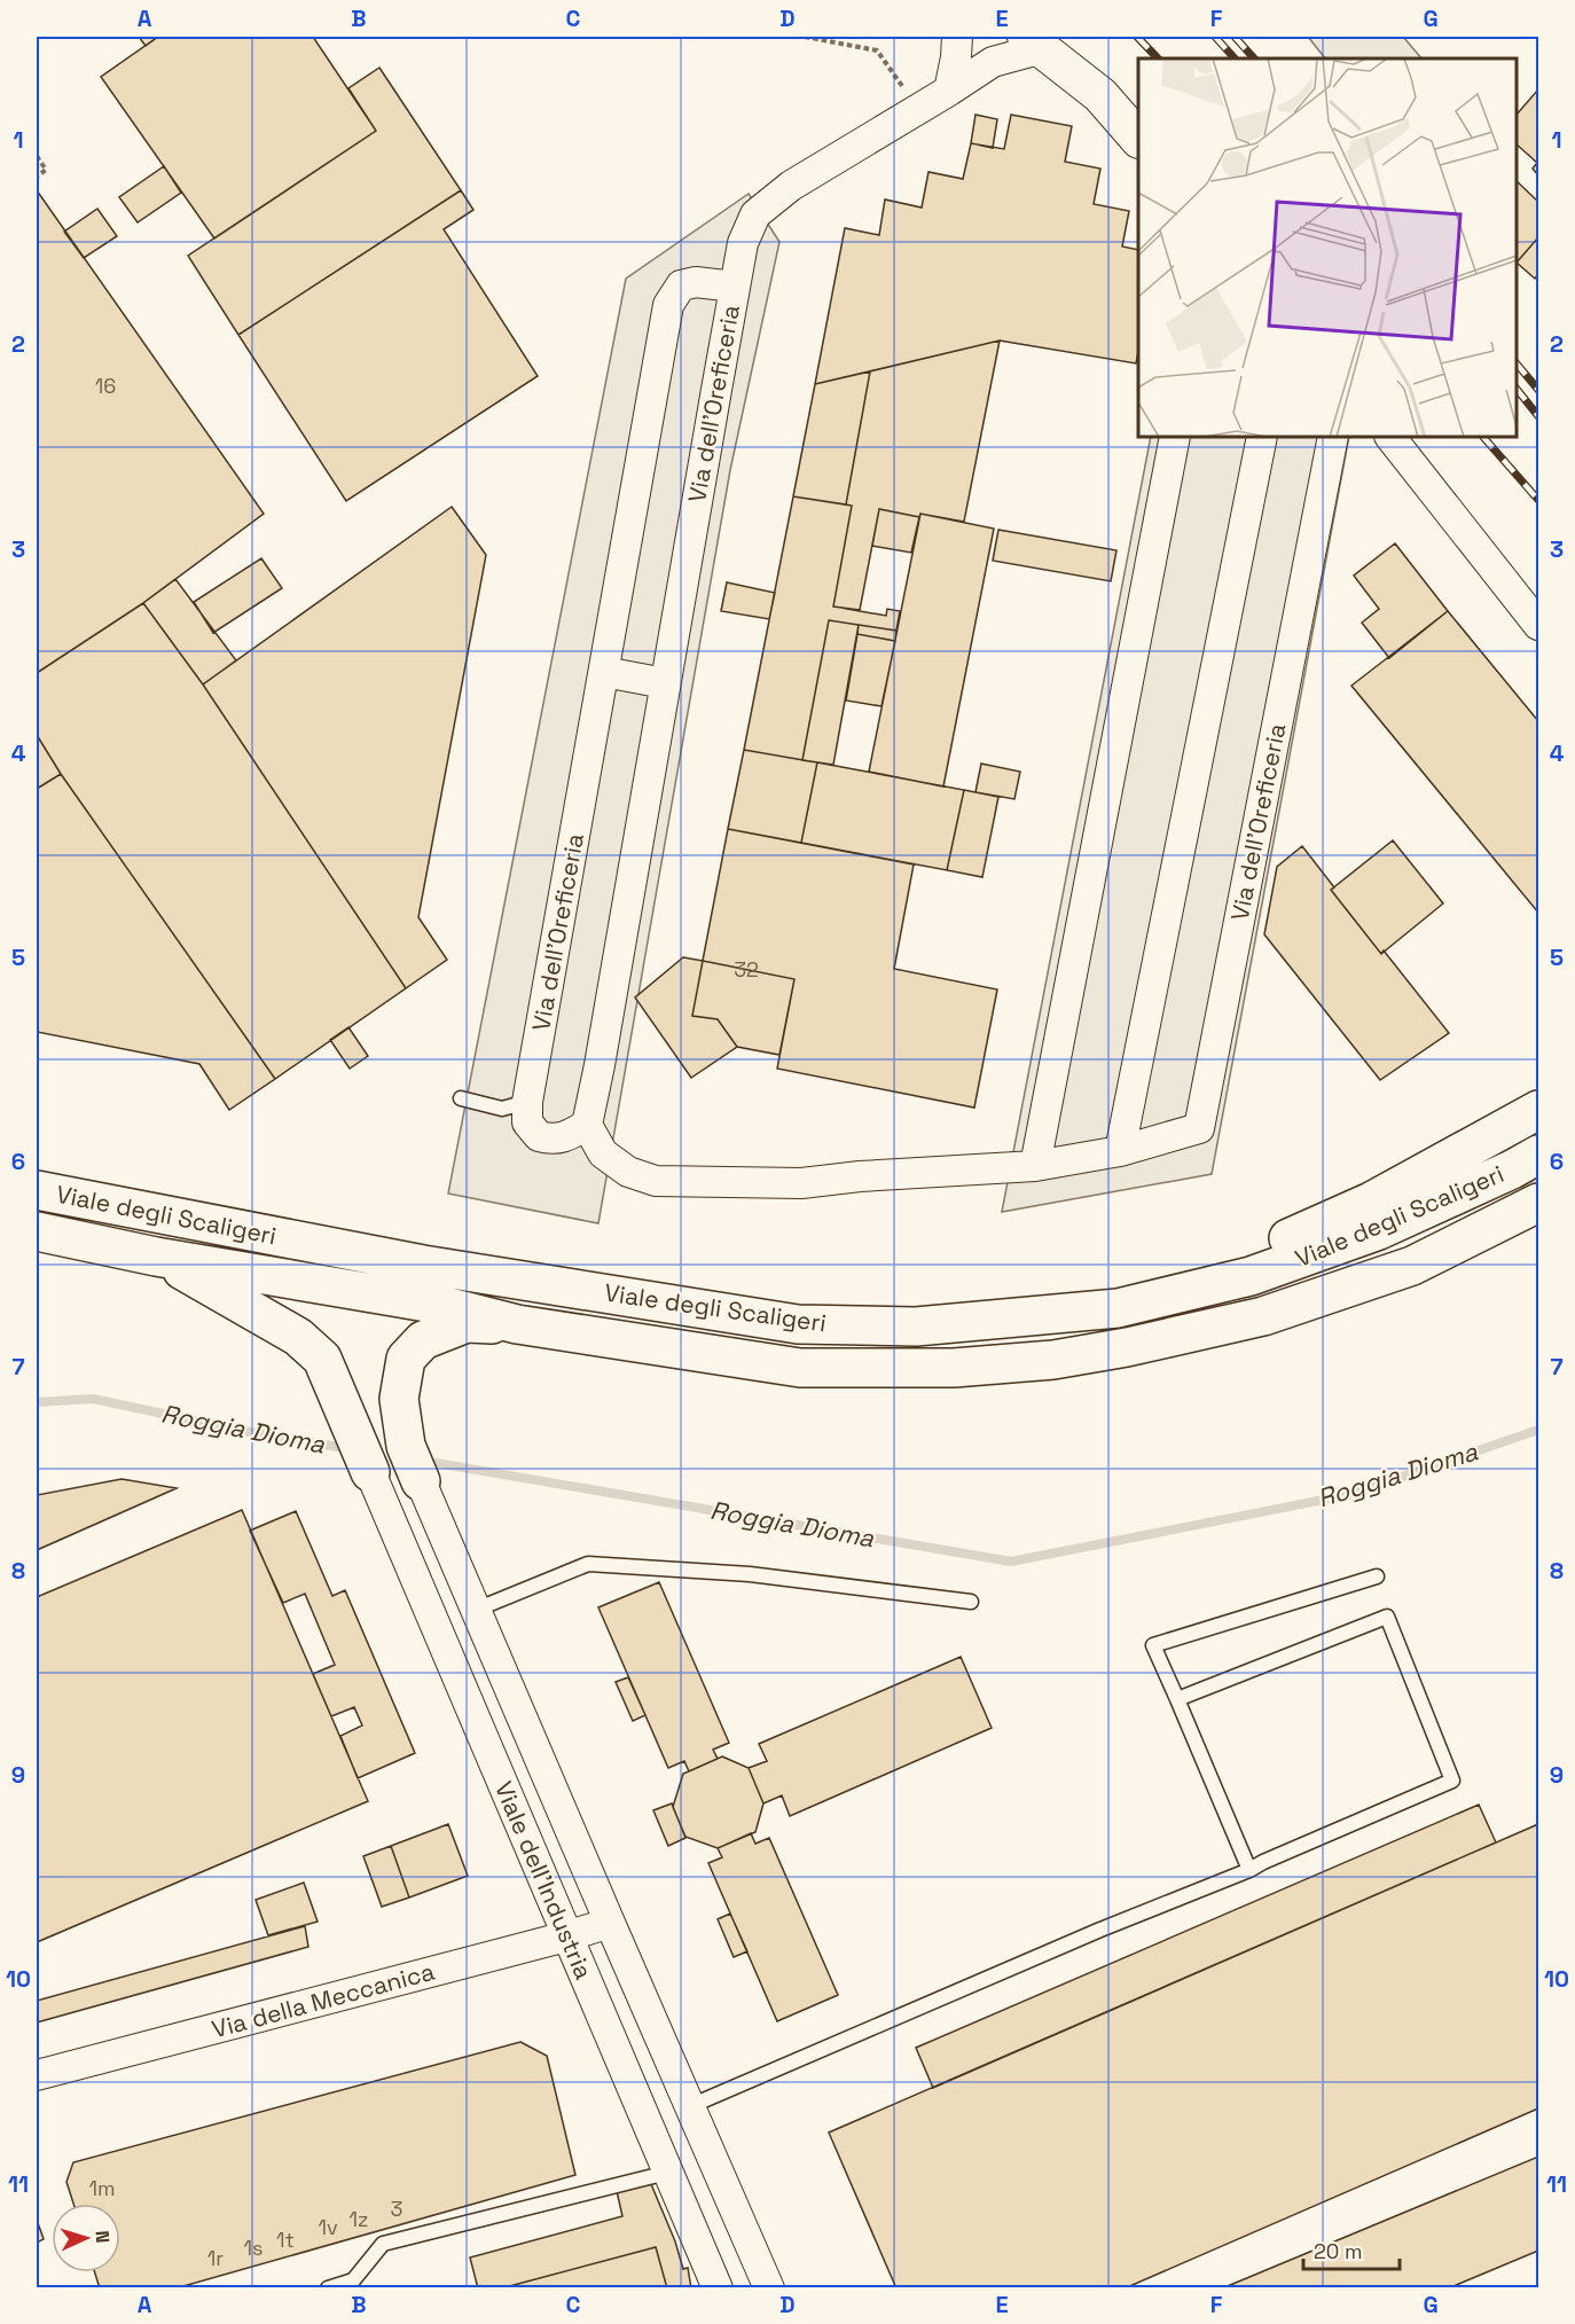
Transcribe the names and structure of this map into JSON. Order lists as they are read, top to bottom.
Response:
{
  "streets": {
    "highway": ["Viale degli Scaligeri"],
    "street": ["Via dell'Oreficeria", "Viale dell'Industria", "Via della Meccanica"]
  },
  "crossings": [
    ["Viale dell'Industria", "Via della Meccanica"]
  ],
  "water": ["Roggia Dioma"],
  "house_numbers": [
    "16",
    "32",
    "1m",
    "3",
    "1z",
    "1v",
    "1t",
    "1s",
    "1r"
  ],
  "scale_bar": "20 m",
  "north": "right",
  "grid": {
    "columns": [
      "A",
      "B",
      "C",
      "D",
      "E",
      "F",
      "G"
    ],
    "rows": [
      "1",
      "2",
      "3",
      "4",
      "5",
      "6",
      "7",
      "8",
      "9",
      "10",
      "11"
    ]
  }
}
